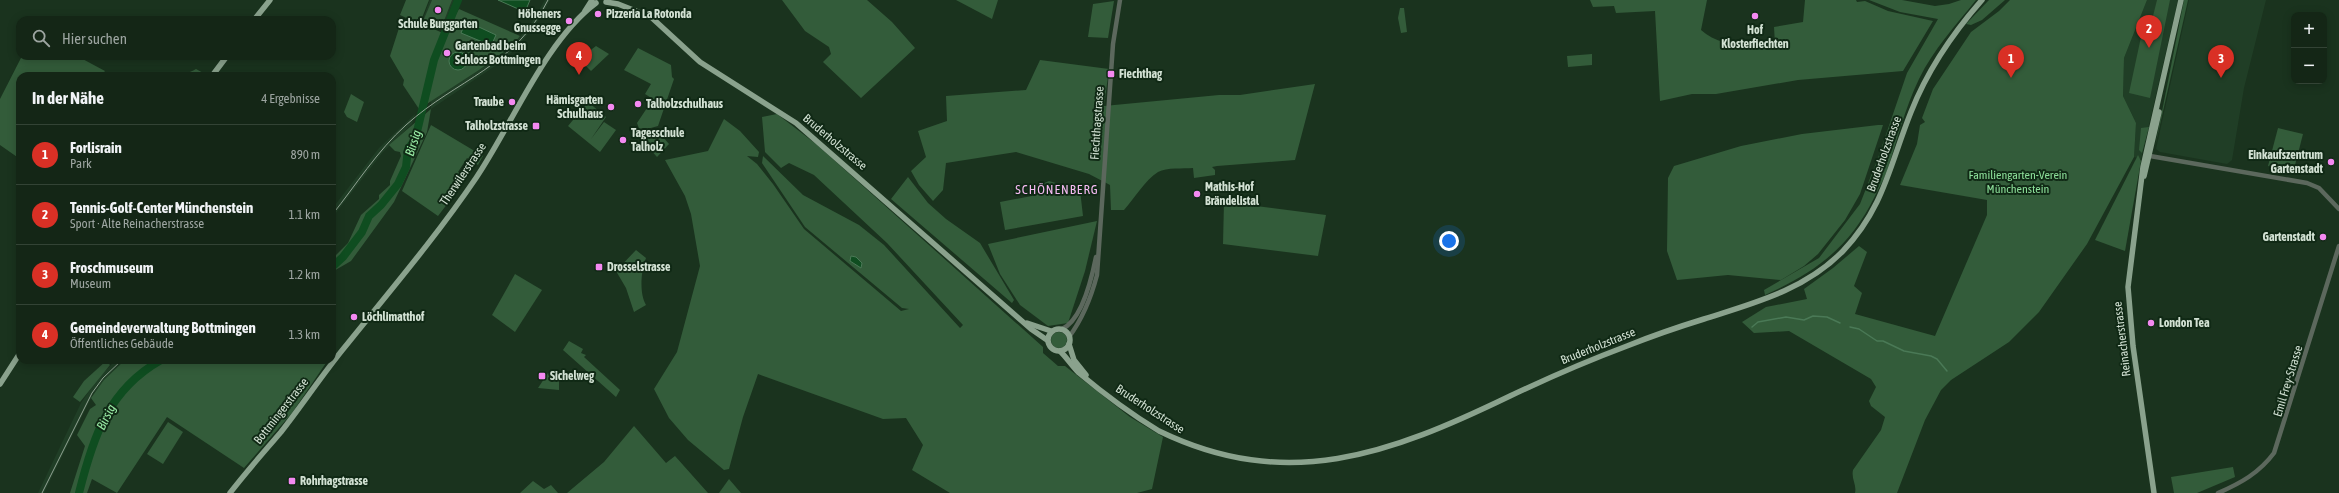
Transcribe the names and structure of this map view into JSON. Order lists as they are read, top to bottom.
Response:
{
  "streets": {
    "main road": [
      "Bruderholzstrasse",
      "Therwilerstrasse",
      "Reinacherstrasse",
      "Bottmingerstrasse"
    ],
    "street": ["Fiechthagstrasse", "Emil Frey-Strasse"]
  },
  "crossings": [
    ["Fiechthagstrasse", "Bruderholzstrasse"],
    ["Bruderholzstrasse", "Therwilerstrasse"],
    ["Therwilerstrasse", "Bottmingerstrasse"]
  ],
  "districts": ["SCHÖNENBERG"],
  "water": ["Birsig"],
  "parks": ["Familiengarten-Verein Münchenstein"],
  "places": {
    "other": [
      "Schule Burggarten",
      "Pizzeria La Rotonda",
      "Hof Klosterfiechten",
      "Höheners Gnussegge",
      "Gartenbad beim Schloss Bottmingen",
      "Traube",
      "Talholzschulhaus",
      "Hämisgarten Schulhaus",
      "Tagesschule Talholz",
      "Einkaufszentrum Gartenstadt",
      "Mathis-Hof Brändelistal",
      "Gartenstadt",
      "Löchlimatthof",
      "London Tea"
    ],
    "transit": [
      "Fiechthag",
      "Talholzstrasse",
      "Drosselstrasse",
      "Sichelweg",
      "Rohrhagstrasse"
    ]
  },
  "page": {
    "map_buttons": ["+", "−"],
    "pins": [
      "2",
      "4",
      "1",
      "3"
    ],
    "search": "Hier suchen",
    "heading": ["In der Nähe", "4 Ergebnisse"],
    "list": [
      {
        "mark": "1",
        "name": "Forlisrain",
        "note": "Park",
        "value": "890 m"
      },
      {
        "mark": "2",
        "name": "Tennis-Golf-Center Münchenstein",
        "note": "Sport · Alte Reinacherstrasse",
        "value": "1.1 km"
      },
      {
        "mark": "3",
        "name": "Froschmuseum",
        "note": "Museum",
        "value": "1.2 km"
      },
      {
        "mark": "4",
        "name": "Gemeindeverwaltung Bottmingen",
        "note": "Öffentliches Gebäude",
        "value": "1.3 km"
      }
    ]
  }
}
